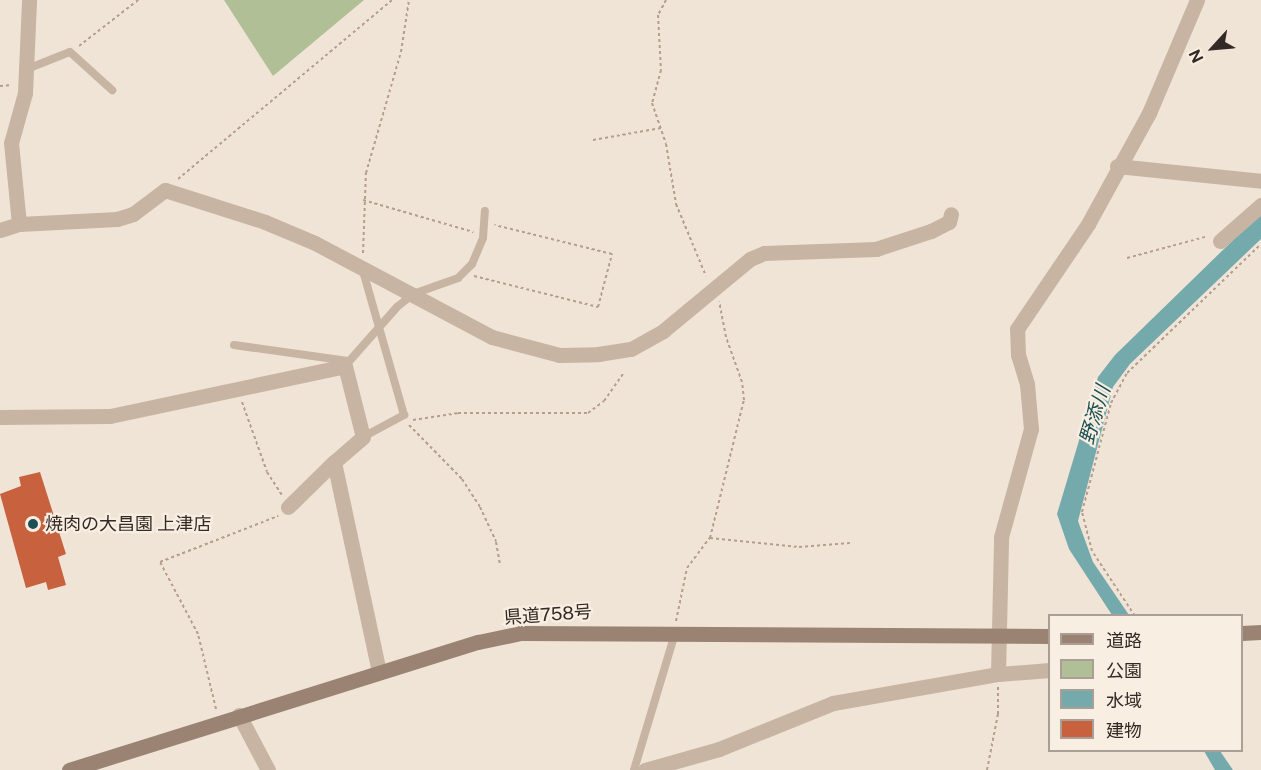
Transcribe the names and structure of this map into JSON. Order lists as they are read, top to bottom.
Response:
{
  "streets": {
    "main road": ["県道758号"]
  },
  "water": ["野添川"],
  "places": ["焼肉の大昌園 上津店"],
  "legend": [
    "道路",
    "公園",
    "水域",
    "建物"
  ],
  "north": "bottom left"
}
